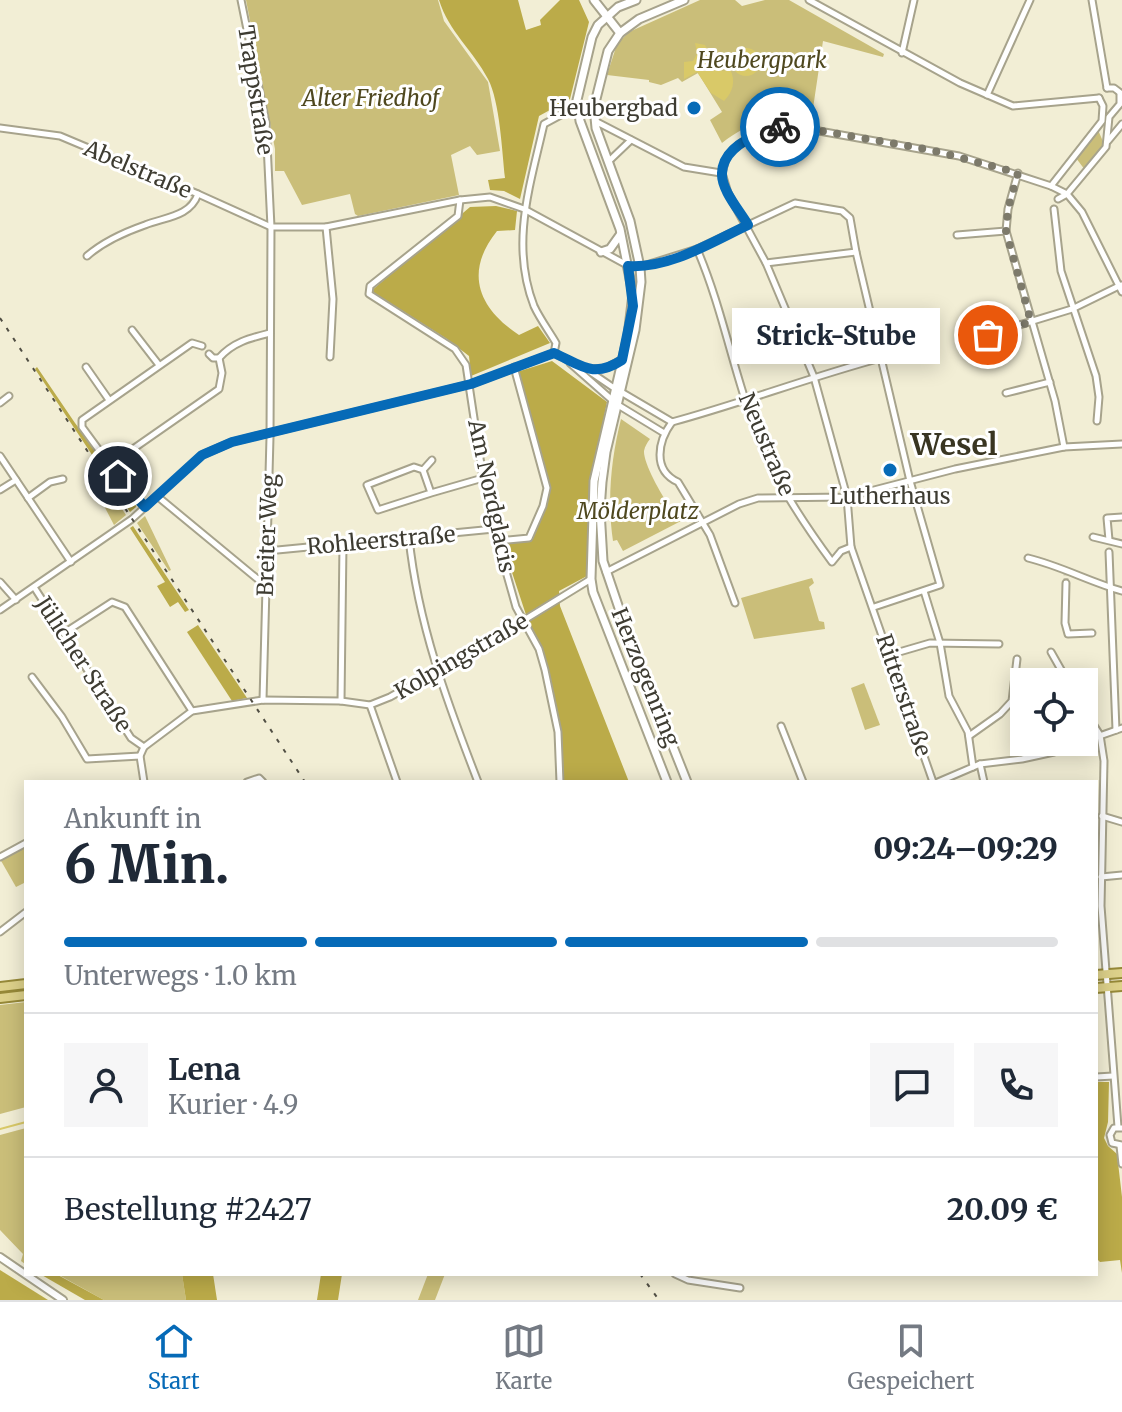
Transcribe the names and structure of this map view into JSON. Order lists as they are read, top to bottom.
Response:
{
  "streets": {
    "main road": ["Herzogenring"],
    "street": [
      "Trappstraße",
      "Abelstraße",
      "Neustraße",
      "Am Nordglacis",
      "Breiter Weg",
      "Rohleerstraße",
      "Kolpingstraße",
      "Jülicher Straße",
      "Ritterstraße"
    ]
  },
  "crossings": [
    ["Trappstraße", "Abelstraße"],
    ["Trappstraße", "Breiter Weg"],
    ["Abelstraße", "Breiter Weg"],
    ["Neustraße", "Ritterstraße"],
    ["Am Nordglacis", "Rohleerstraße"],
    ["Am Nordglacis", "Kolpingstraße"],
    ["Breiter Weg", "Rohleerstraße"],
    ["Breiter Weg", "Kolpingstraße"],
    ["Kolpingstraße", "Jülicher Straße"],
    ["Kolpingstraße", "Herzogenring"]
  ],
  "districts": ["Wesel"],
  "parks": ["Heubergpark", "Alter Friedhof", "Mölderplatz"],
  "places": ["Heubergbad", "Strick-Stube", "Lutherhaus"],
  "page": {
    "bubble": "Strick-Stube",
    "heading": ["6 Min.", "Ankunft in", "09:24–09:29"],
    "panel": [
      "Lena",
      "Kurier · 4.9",
      "Bestellung #2427",
      "20.09 €"
    ],
    "bar": "Unterwegs · 1.0 km",
    "tabs": ["Start", "Karte", "Gespeichert"]
  }
}
